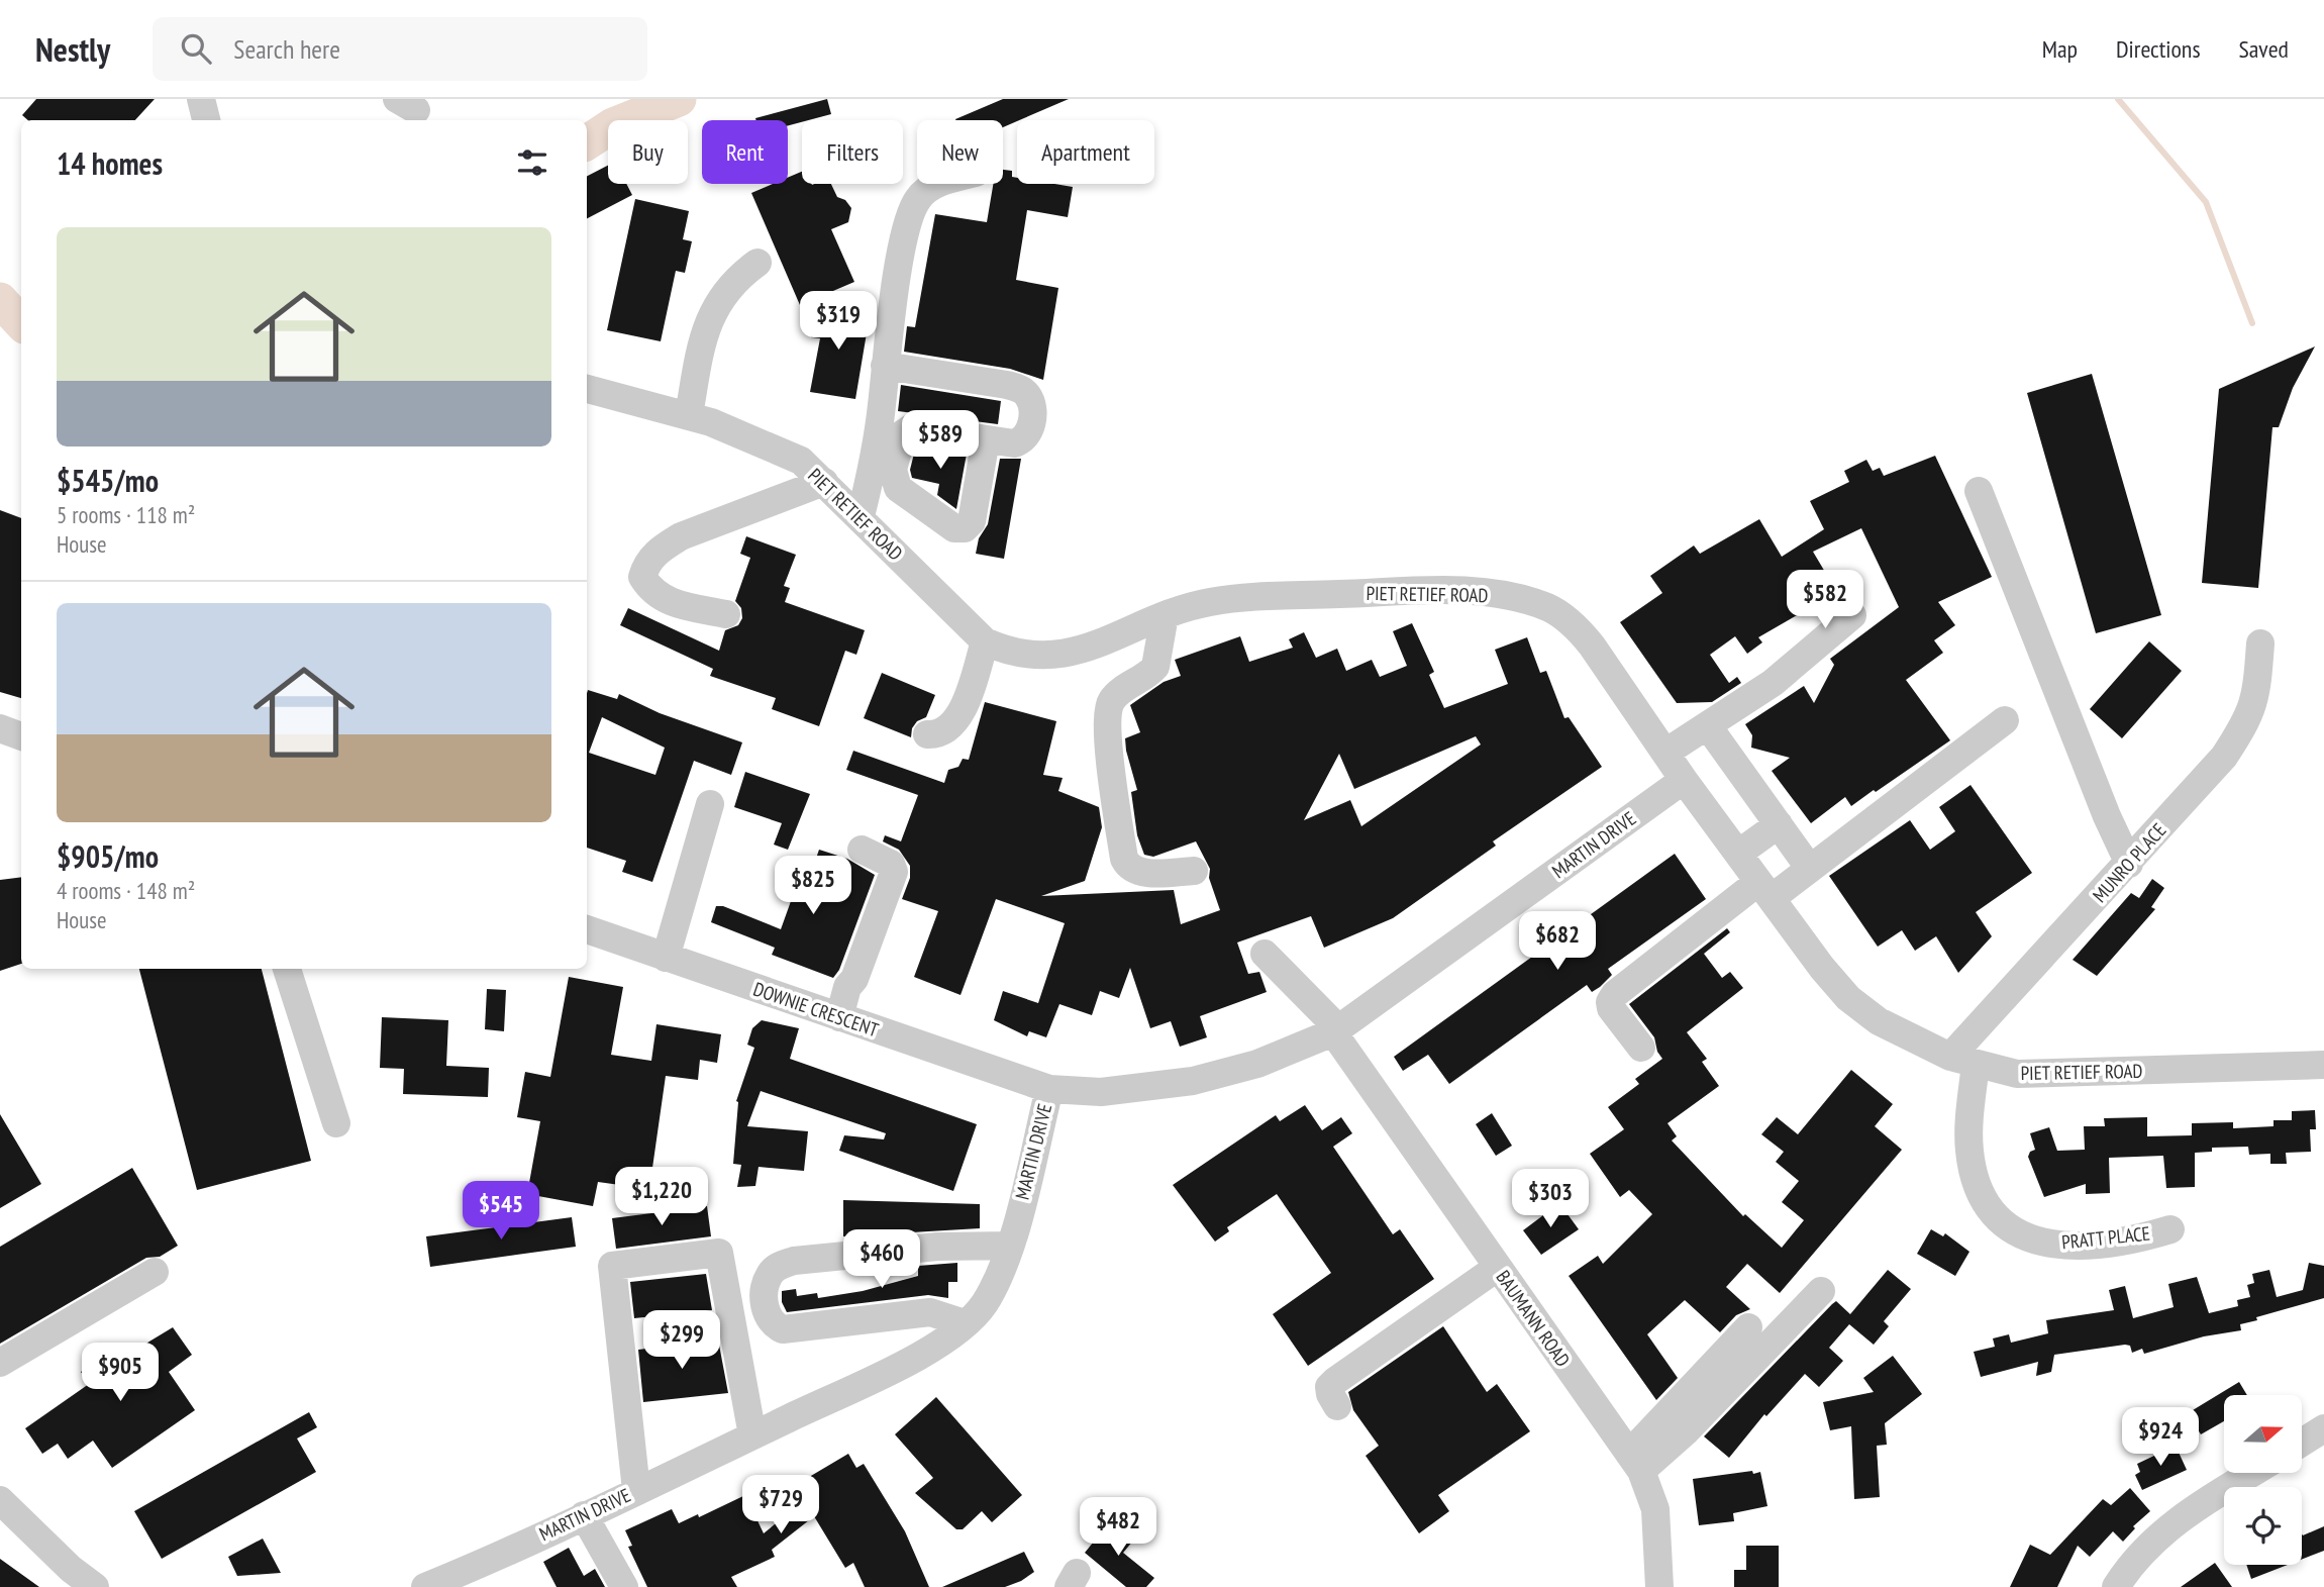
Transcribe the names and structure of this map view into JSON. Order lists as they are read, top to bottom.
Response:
{
  "streets": {
    "street": [
      "PIET RETIEF ROAD",
      "MARTIN DRIVE",
      "MUNRO PLACE",
      "DOWNIE CRESCENT",
      "PRATT PLACE",
      "BAUMANN ROAD"
    ]
  },
  "crossings": [
    ["PIET RETIEF ROAD", "MARTIN DRIVE"],
    ["PIET RETIEF ROAD", "MUNRO PLACE"],
    ["PIET RETIEF ROAD", "PRATT PLACE"],
    ["MARTIN DRIVE", "DOWNIE CRESCENT"],
    ["MARTIN DRIVE", "BAUMANN ROAD"],
    ["MUNRO PLACE", "PRATT PLACE"]
  ],
  "north": "right",
  "page": {
    "header": "Nestly",
    "search": "Search here",
    "nav": ["Map", "Directions", "Saved"],
    "chip": [
      "Buy",
      "Rent",
      "Filters",
      "New",
      "Apartment"
    ],
    "heading": "14 homes",
    "list": [
      {
        "name": "$545/mo",
        "note": "5 rooms · 118 m² · House"
      },
      {
        "name": "$905/mo",
        "note": "4 rooms · 148 m² · House"
      }
    ],
    "price": [
      "$319",
      "$589",
      "$582",
      "$825",
      "$682",
      "$1,220",
      "$303",
      "$545",
      "$460",
      "$299",
      "$905",
      "$924",
      "$729",
      "$482"
    ]
  }
}
